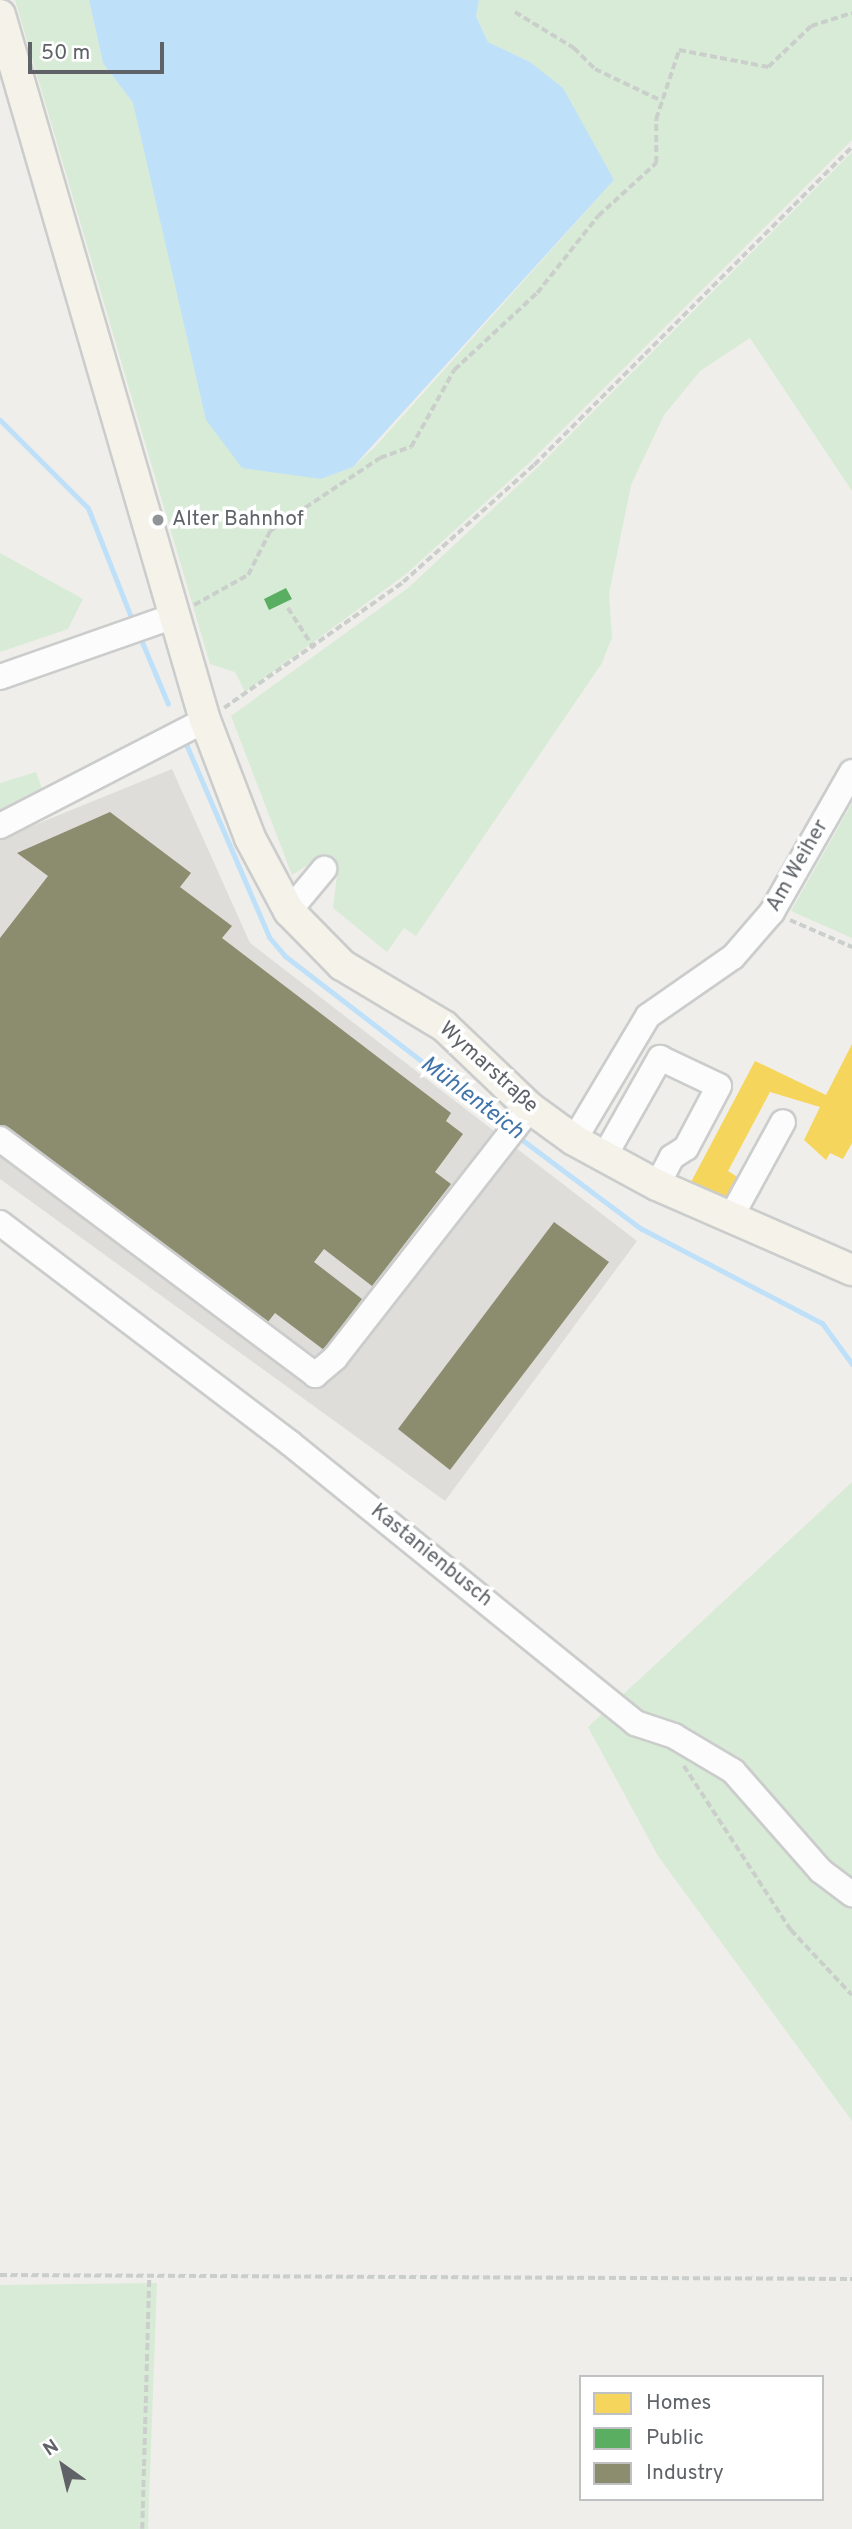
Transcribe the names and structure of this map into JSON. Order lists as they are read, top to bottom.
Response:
{
  "streets": {
    "main road": ["Wymarstraße"],
    "street": ["Am Weiher", "Kastanienbusch"]
  },
  "crossings": [
    ["Am Weiher", "Wymarstraße"]
  ],
  "water": ["Mühlenteich"],
  "places": ["Alter Bahnhof"],
  "legend": ["Homes", "Public", "Industry"],
  "scale_bar": "50 m",
  "north": "top left"
}
